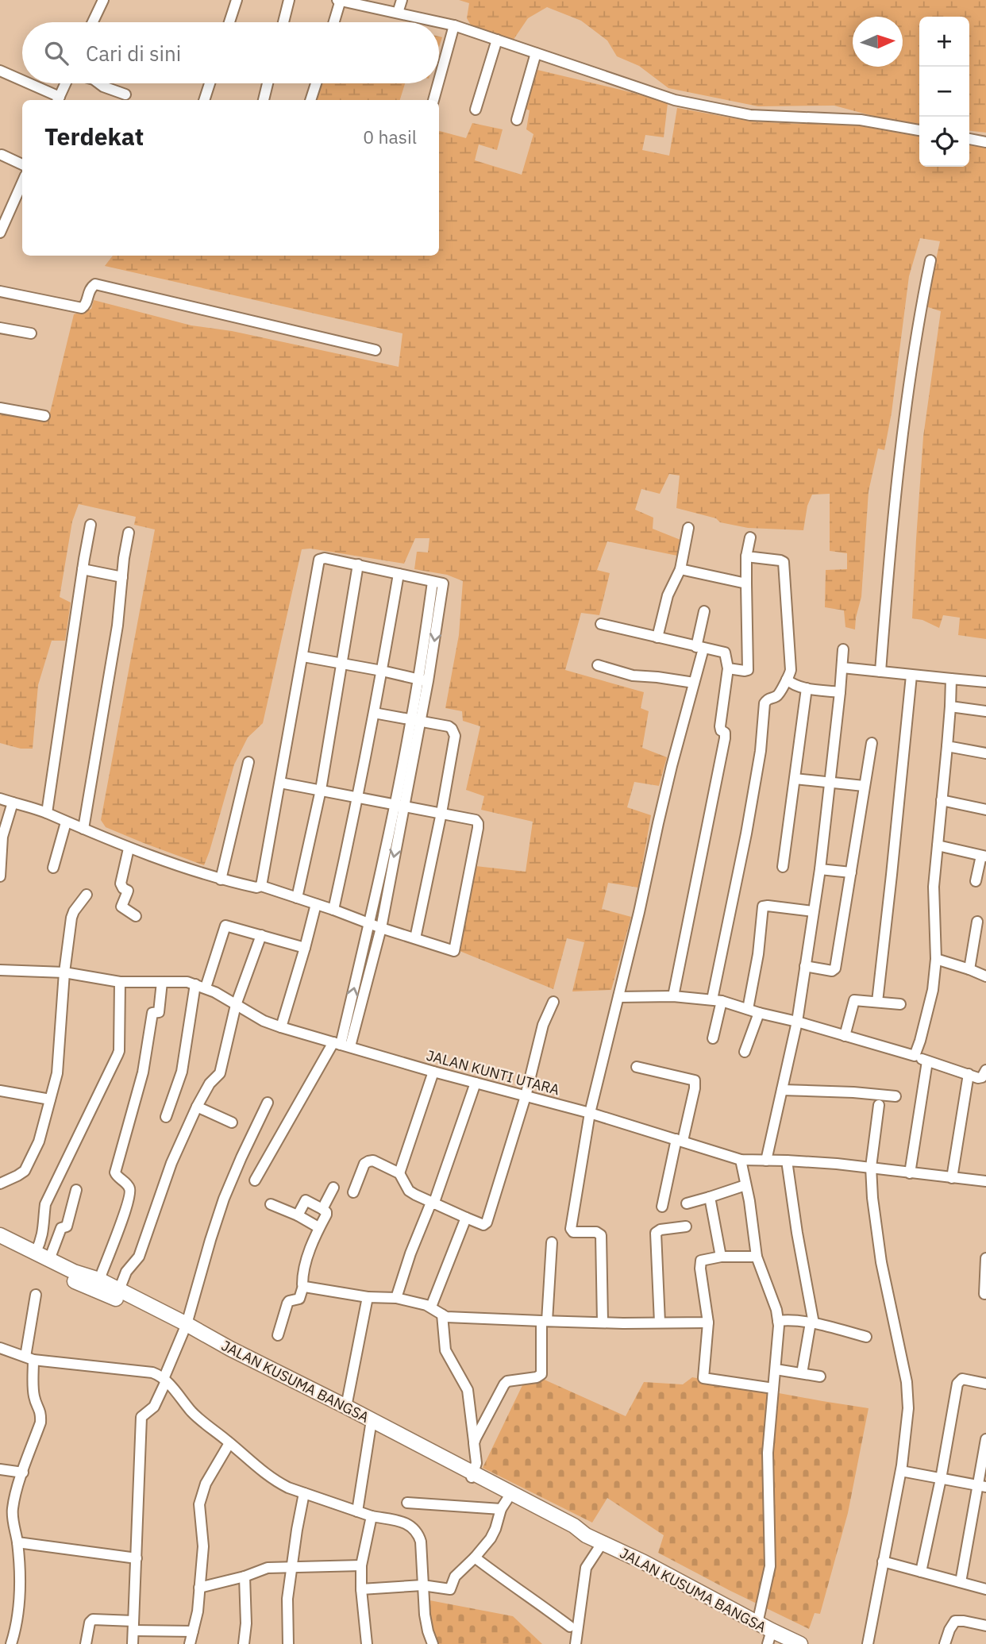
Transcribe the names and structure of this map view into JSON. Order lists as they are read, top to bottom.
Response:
{
  "streets": {
    "street": ["JALAN KUNTI UTARA", "JALAN KUSUMA BANGSA"]
  },
  "north": "right",
  "page": {
    "map_buttons": ["+", "−"],
    "search": "Cari di sini",
    "heading": ["Terdekat", "0 hasil"]
  }
}
